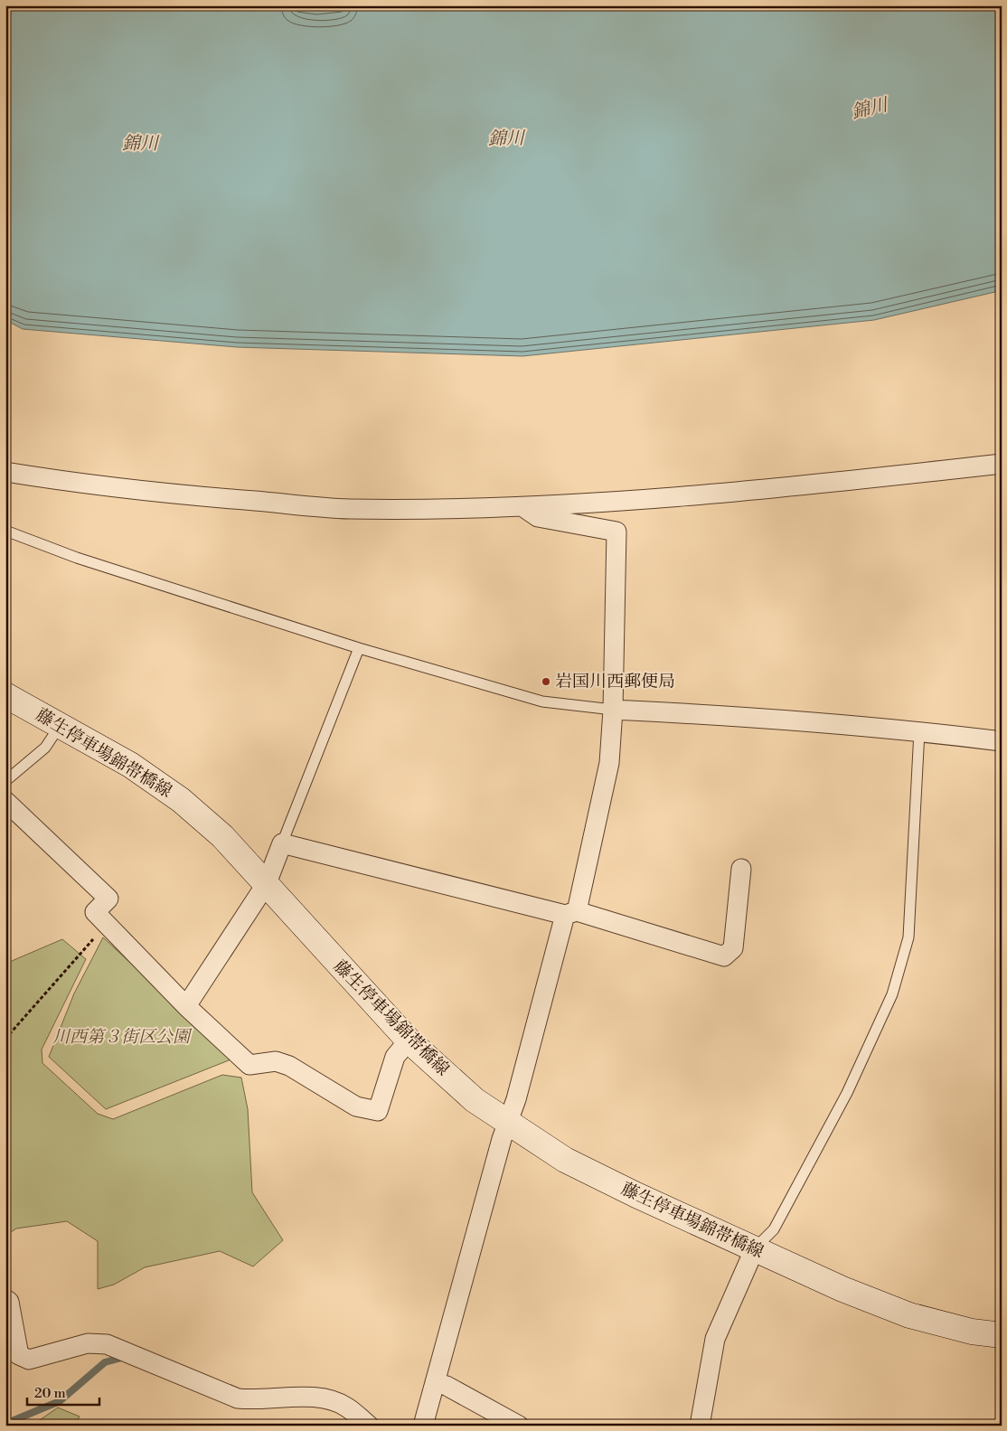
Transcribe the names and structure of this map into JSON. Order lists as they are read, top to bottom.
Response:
{
  "streets": {
    "main road": ["藤生停車場錦帯橋線"]
  },
  "water": ["錦川"],
  "parks": ["川西第３街区公園"],
  "places": ["岩国川西郵便局"],
  "scale_bar": "20 m"
}
